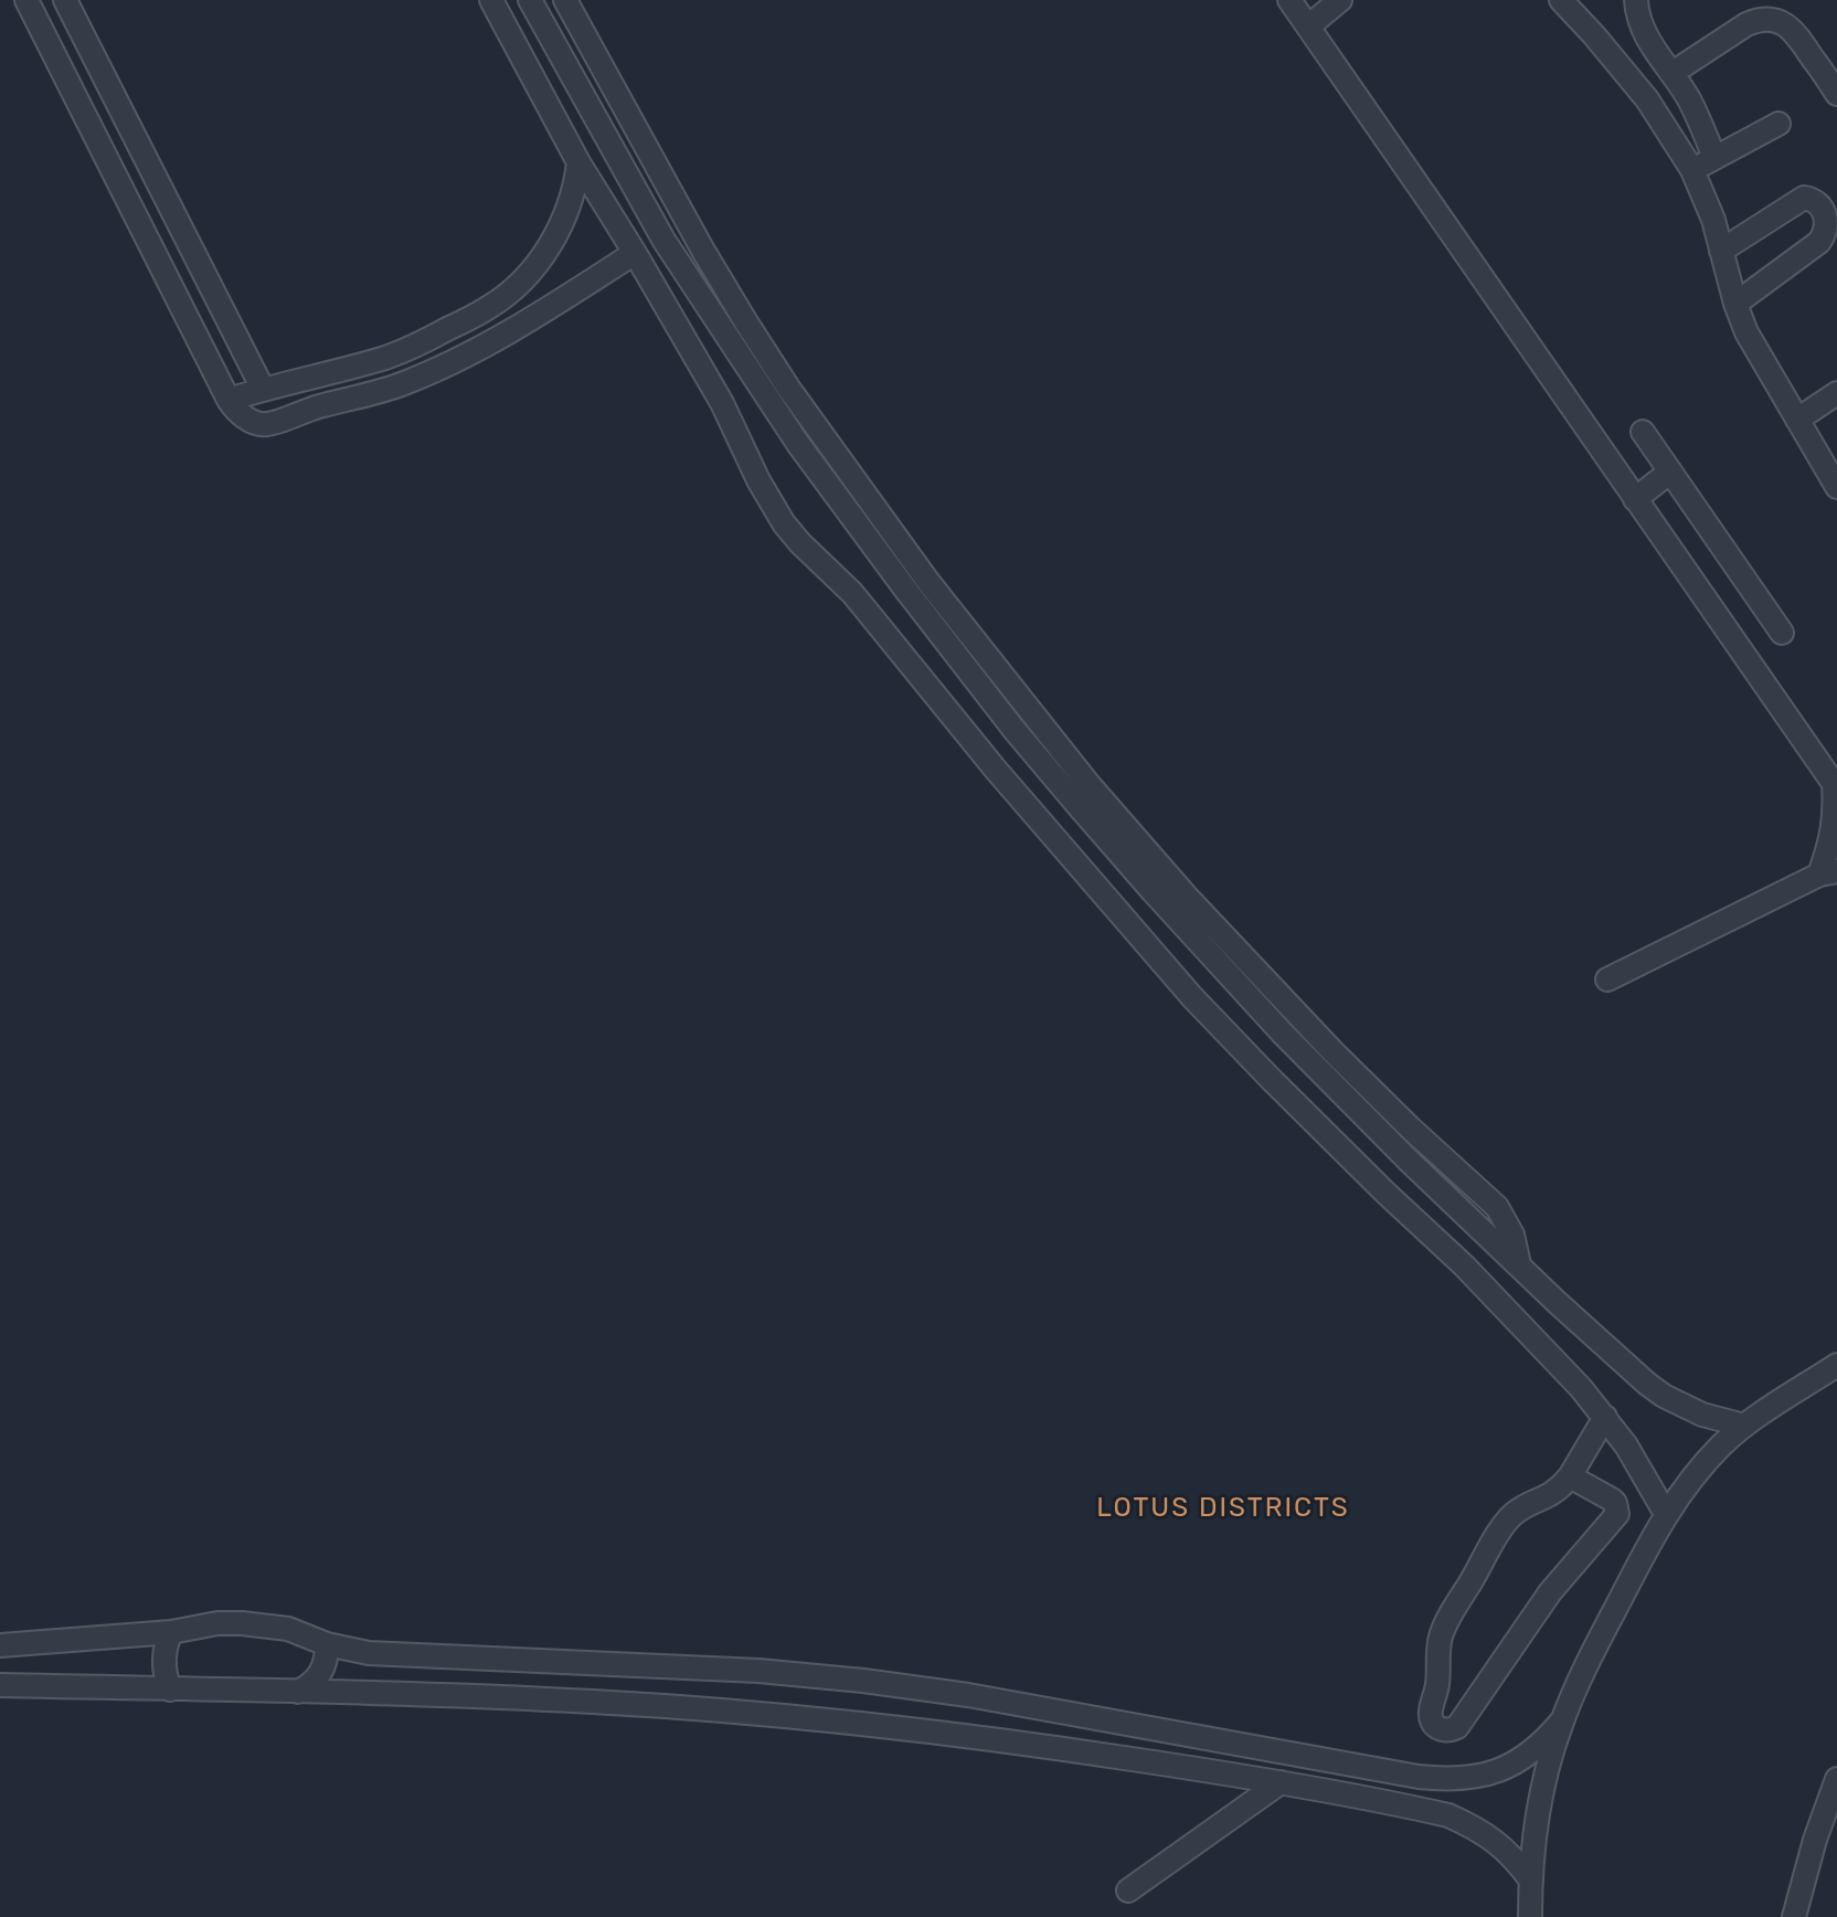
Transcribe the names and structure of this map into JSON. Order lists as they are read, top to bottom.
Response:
{
  "districts": ["LOTUS DISTRICTS"]
}
